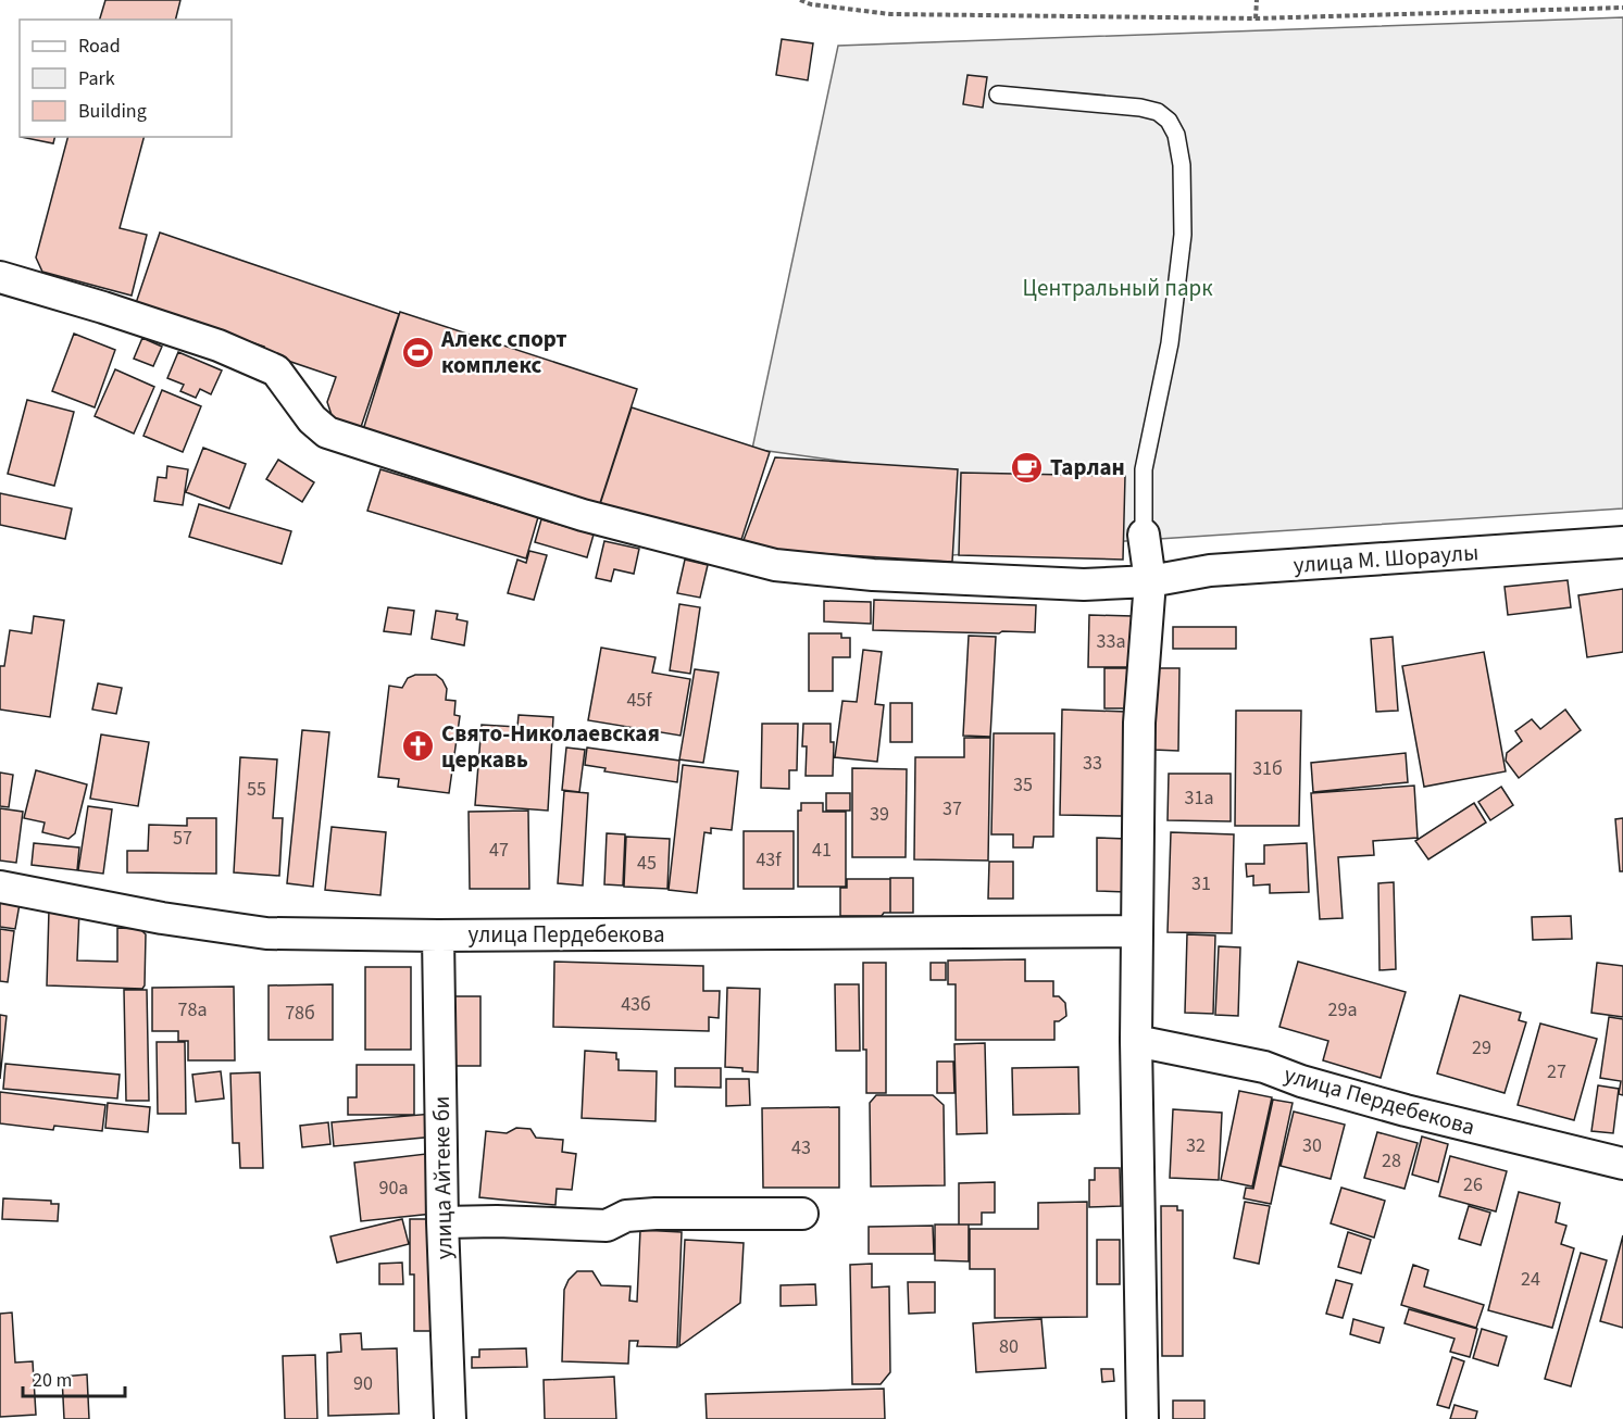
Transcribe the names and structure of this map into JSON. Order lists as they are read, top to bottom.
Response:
{
  "streets": {
    "street": ["улица М. Шораулы", "улица Пердебекова", "улица Айтеке би"]
  },
  "crossings": [
    ["улица Пердебекова", "улица Айтеке би"]
  ],
  "parks": ["Центральный парк"],
  "places": {
    "sports": ["Алекс спорт комплекс"],
    "cafe": ["Тарлан"],
    "church": ["Свято-Николаевская церкавь"]
  },
  "house_numbers": [
    "33а",
    "45f",
    "33",
    "31б",
    "35",
    "55",
    "31а",
    "37",
    "39",
    "57",
    "47",
    "41",
    "43f",
    "45",
    "31",
    "43б",
    "78а",
    "29а",
    "78б",
    "29",
    "27",
    "32",
    "30",
    "43",
    "28",
    "26",
    "90а",
    "24",
    "80",
    "90"
  ],
  "legend": ["Road", "Park", "Building"],
  "scale_bar": "20 m"
}
